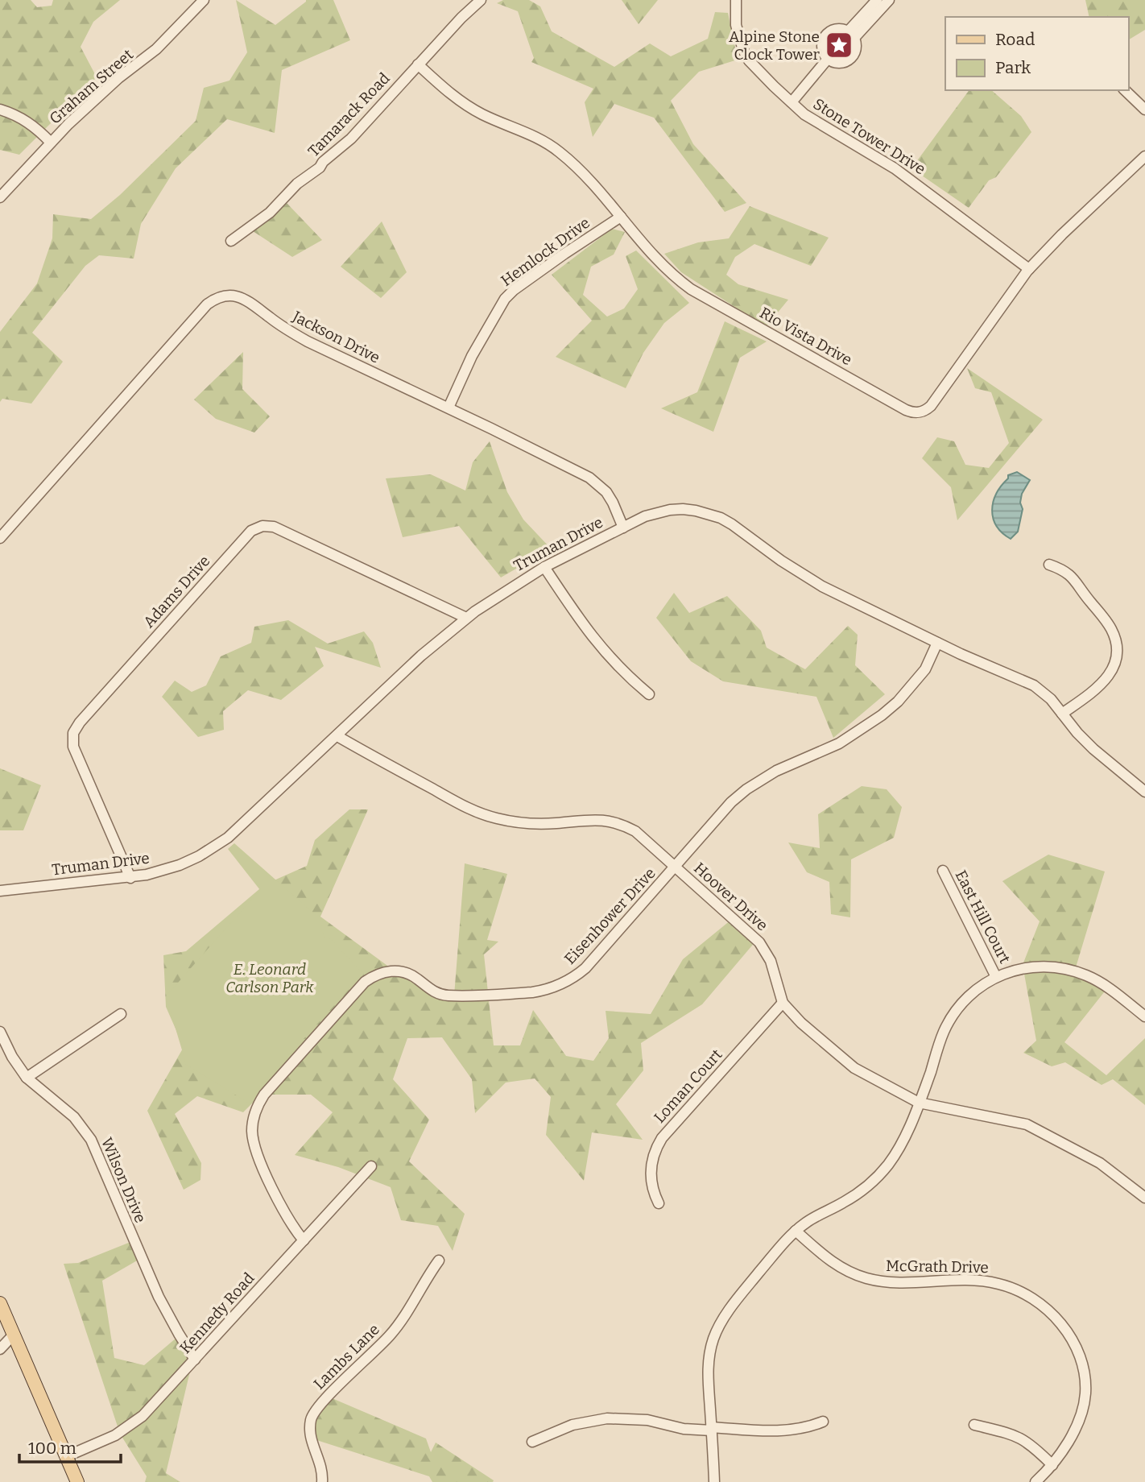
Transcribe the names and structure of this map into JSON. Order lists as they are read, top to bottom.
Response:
{
  "streets": {
    "street": [
      "Graham Street",
      "Tamarack Road",
      "Stone Tower Drive",
      "Hemlock Drive",
      "Rio Vista Drive",
      "Jackson Drive",
      "Truman Drive",
      "Adams Drive",
      "Hoover Drive",
      "Eisenhower Drive",
      "East Hill Court",
      "Loman Court",
      "Wilson Drive",
      "McGrath Drive",
      "Kennedy Road",
      "Lambs Lane"
    ]
  },
  "crossings": [
    ["Tamarack Road", "Rio Vista Drive"],
    ["Stone Tower Drive", "Rio Vista Drive"],
    ["Hemlock Drive", "Rio Vista Drive"],
    ["Hemlock Drive", "Jackson Drive"],
    ["Jackson Drive", "Truman Drive"],
    ["Truman Drive", "Adams Drive"],
    ["Truman Drive", "Hoover Drive"],
    ["Truman Drive", "Eisenhower Drive"],
    ["Hoover Drive", "Eisenhower Drive"],
    ["Hoover Drive", "Loman Court"],
    ["Eisenhower Drive", "Kennedy Road"],
    ["Wilson Drive", "Kennedy Road"]
  ],
  "parks": ["E. Leonard Carlson Park"],
  "places": {
    "place": ["Alpine Stone Clock Tower"]
  },
  "legend": ["Road", "Park"],
  "scale_bar": "100 m"
}
